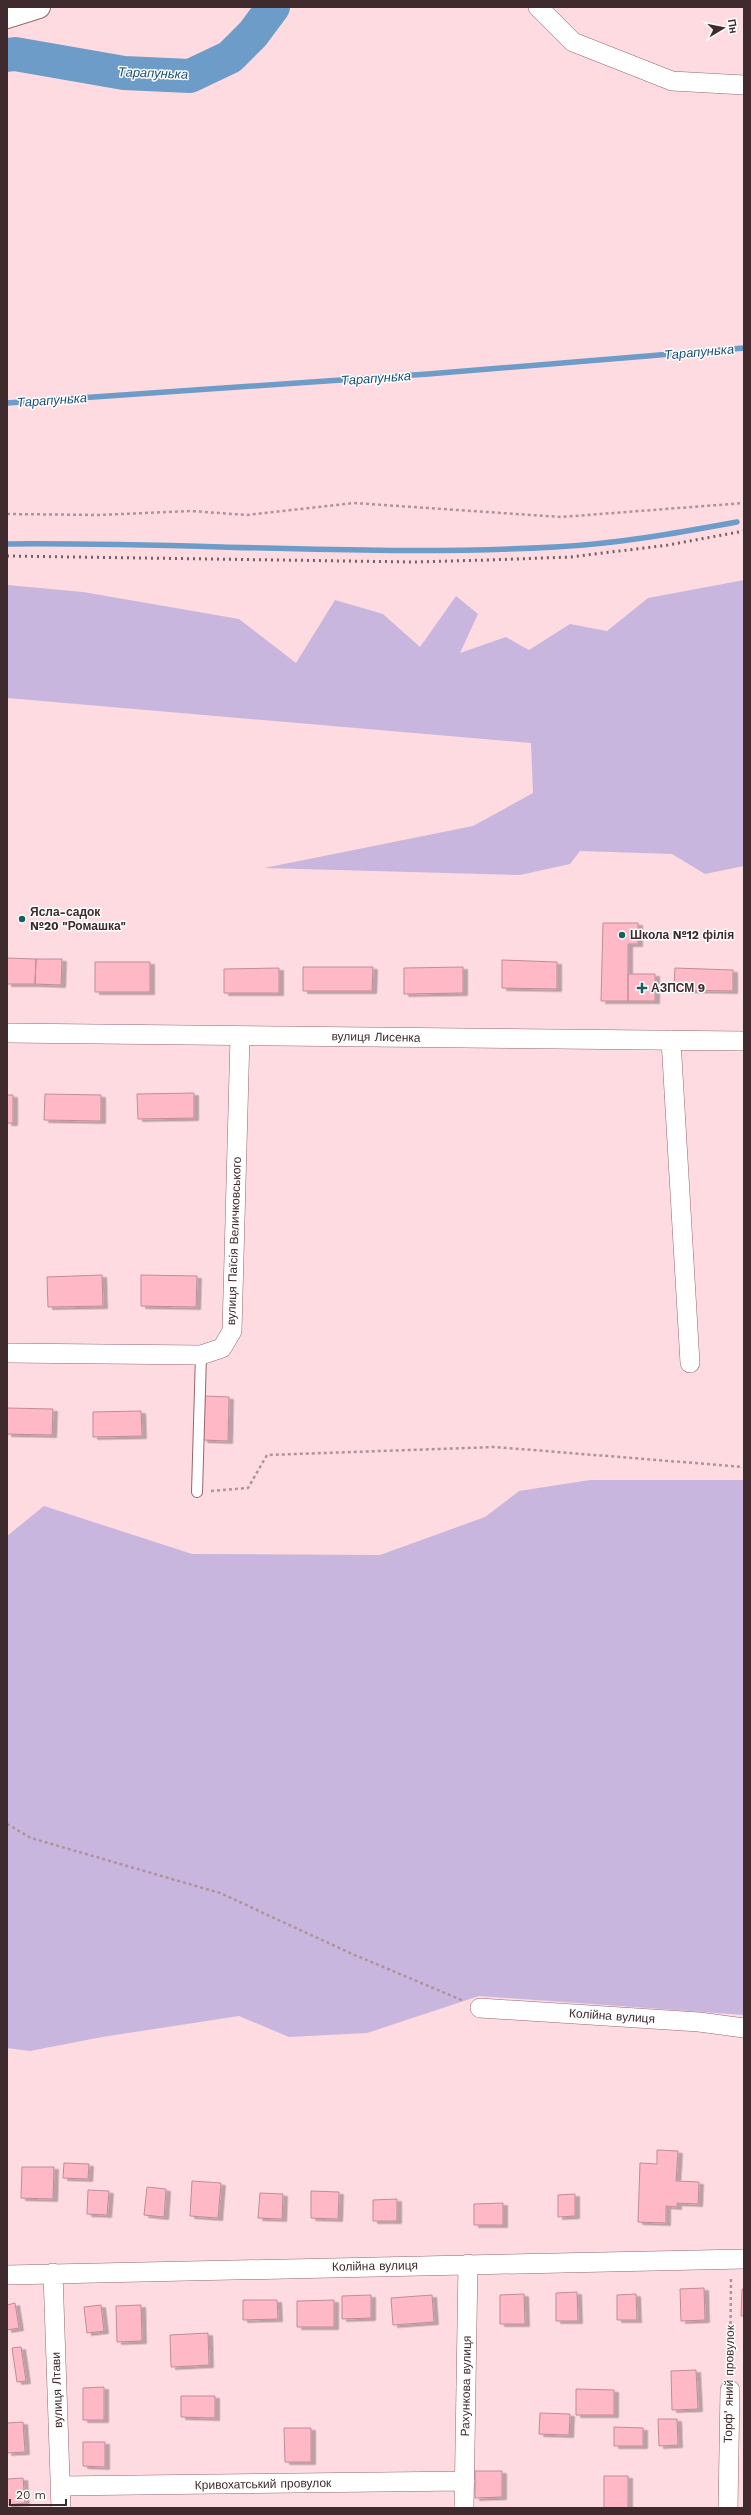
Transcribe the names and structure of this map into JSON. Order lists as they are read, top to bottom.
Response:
{
  "streets": {
    "street": [
      "вулиця Лисенка",
      "вулиця Паїсія Величковського",
      "Колійна вулиця",
      "Торфʼяний провулок",
      "Рахункова вулиця",
      "вулиця Лтави",
      "Кривохатський провулок"
    ]
  },
  "crossings": [
    ["вулиця Лисенка", "вулиця Паїсія Величковського"],
    ["Колійна вулиця", "Торфʼяний провулок"],
    ["Колійна вулиця", "Рахункова вулиця"],
    ["Колійна вулиця", "вулиця Лтави"],
    ["Рахункова вулиця", "Кривохатський провулок"],
    ["вулиця Лтави", "Кривохатський провулок"]
  ],
  "water": ["Тарапунька"],
  "places": {
    "other": ["Ясла-садок №20 \"Ромашка\"", "Школа №12 філія"],
    "health": ["АЗПСМ 9"]
  },
  "scale_bar": "20 m",
  "north": "right"
}
